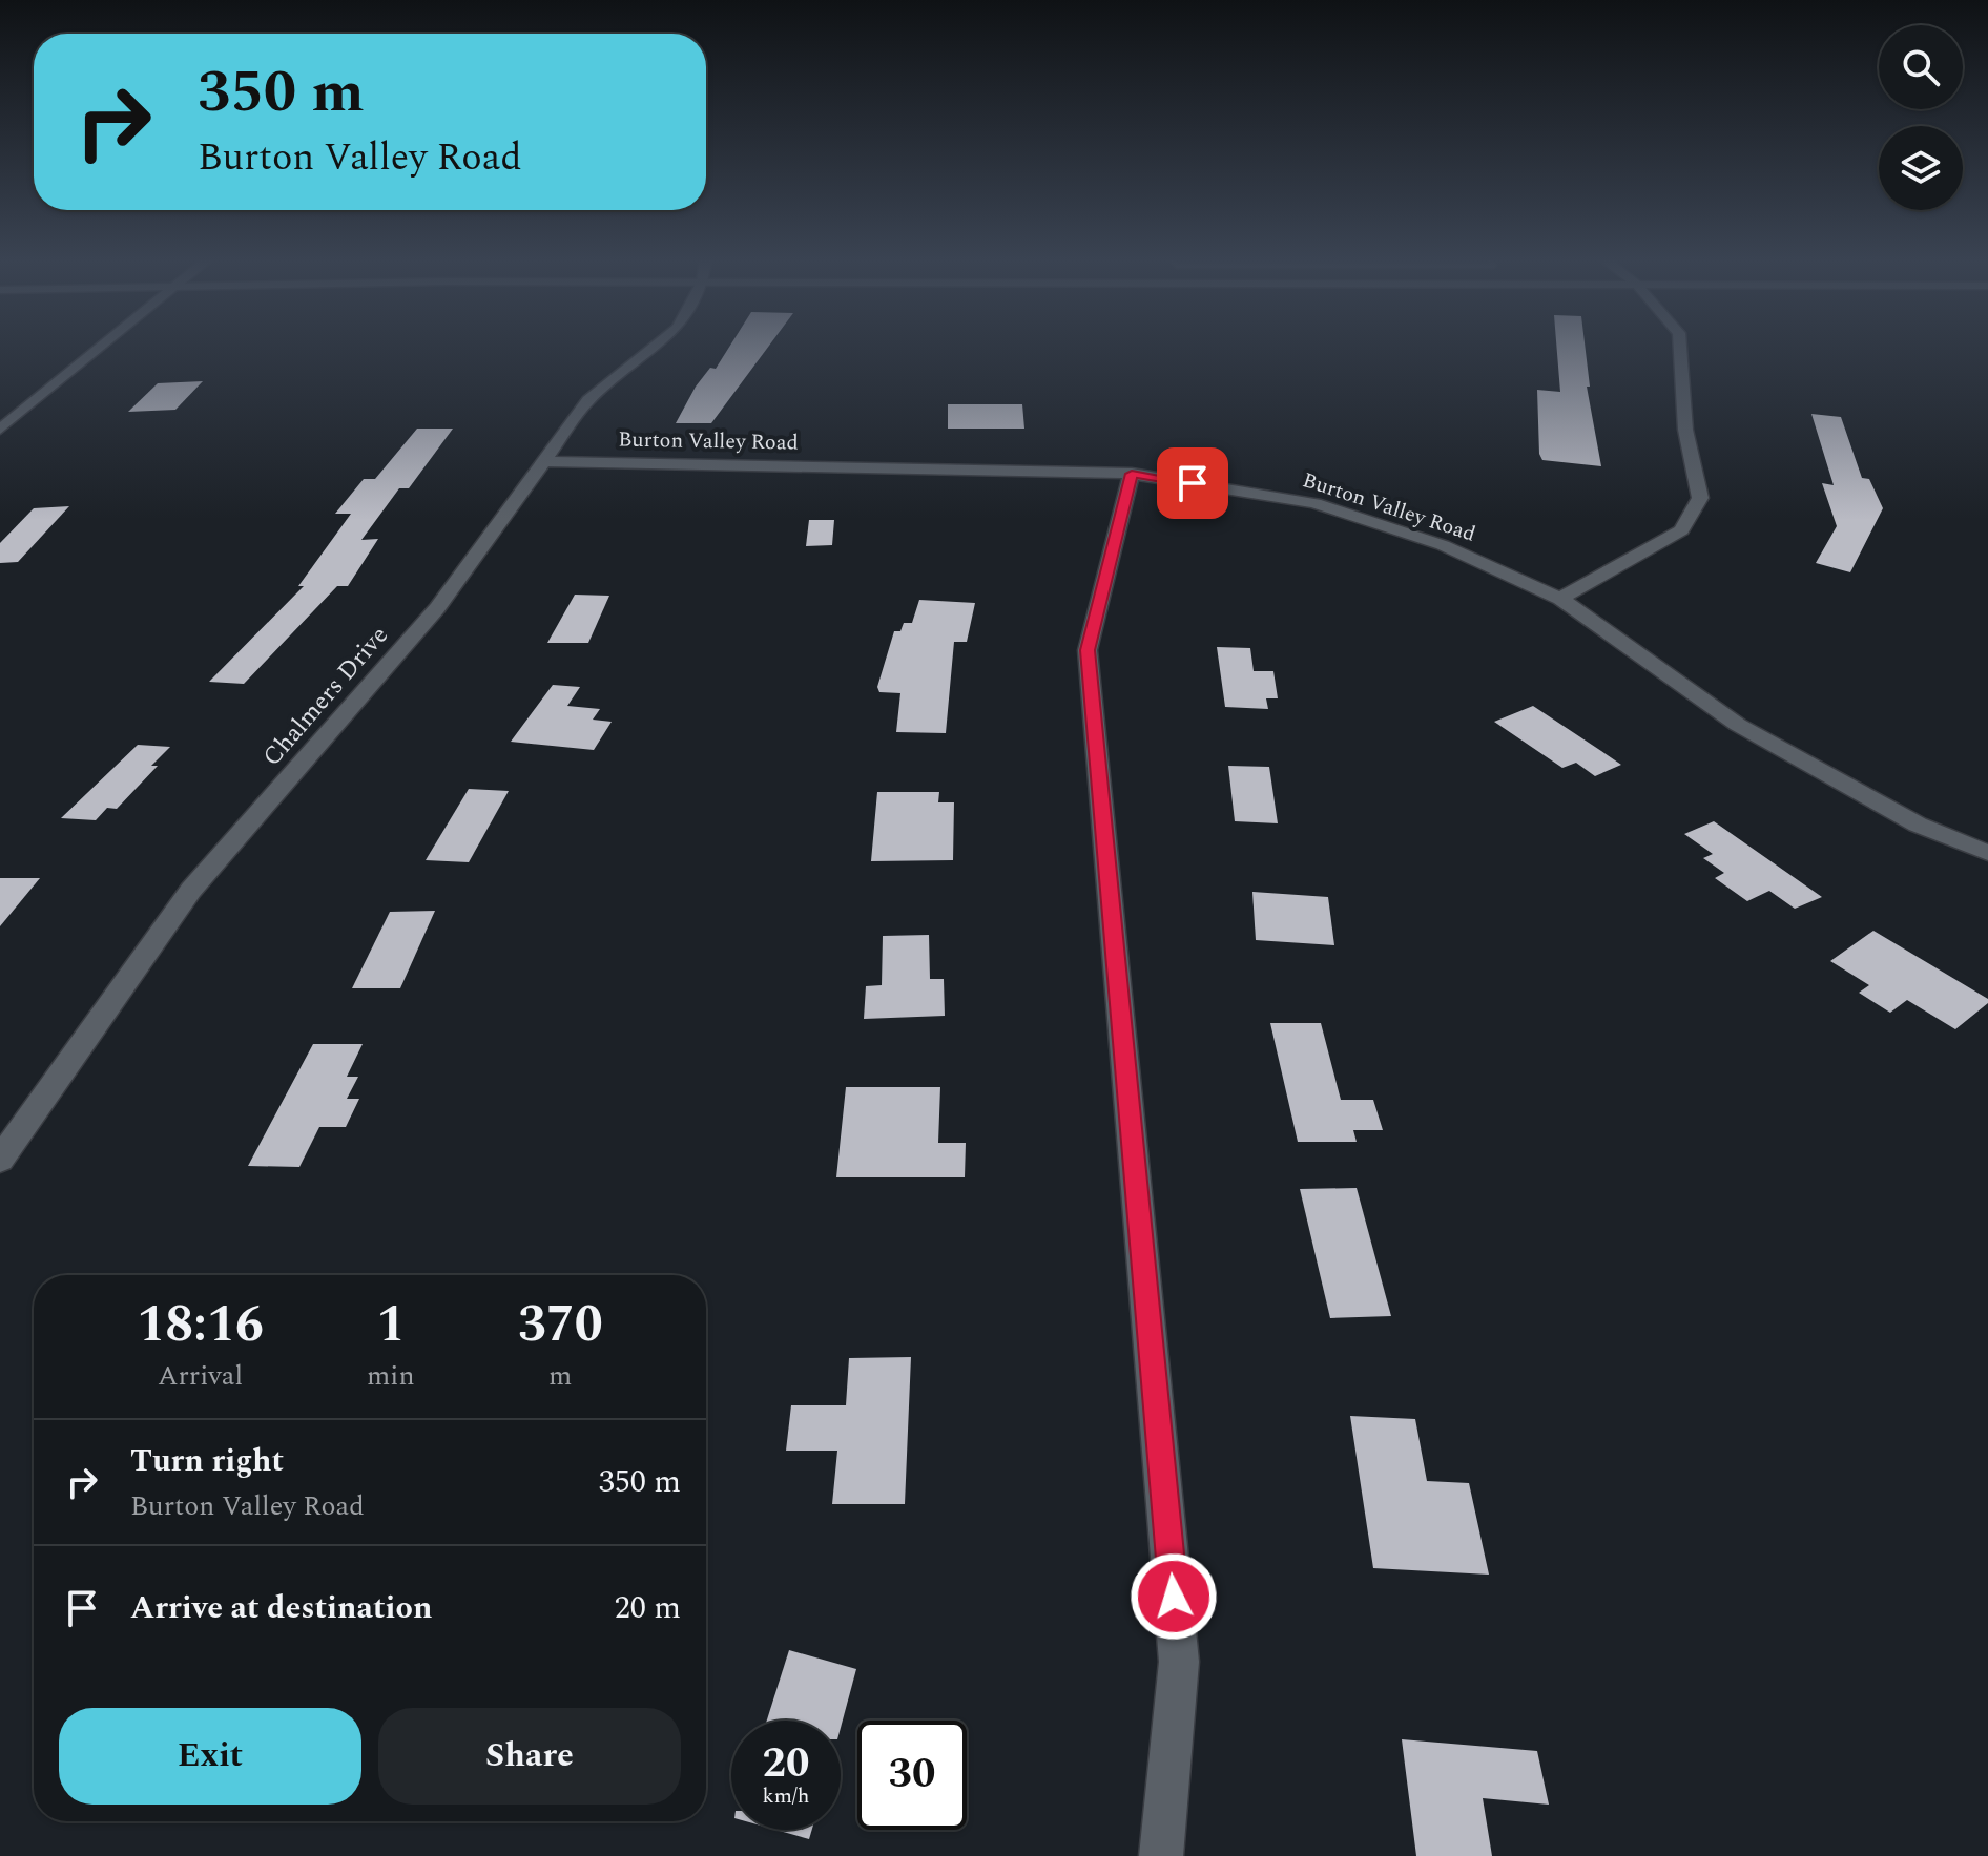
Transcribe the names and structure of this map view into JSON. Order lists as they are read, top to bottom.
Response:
{
  "streets": {
    "street": ["Burton Valley Road", "Chalmers Drive"]
  },
  "crossings": [
    ["Burton Valley Road", "Chalmers Drive"]
  ],
  "page": {
    "turn": ["350 m", "Burton Valley Road"],
    "eta": [
      "18:16",
      "Arrival",
      "1",
      "min",
      "370",
      "m"
    ],
    "list": [
      {
        "name": "Turn right",
        "note": "Burton Valley Road",
        "value": "350 m"
      },
      {
        "name": "Arrive at destination",
        "value": "20 m"
      }
    ],
    "buttons": ["Exit", "Share"],
    "speed": "20 km/h",
    "limit": "30"
  }
}
